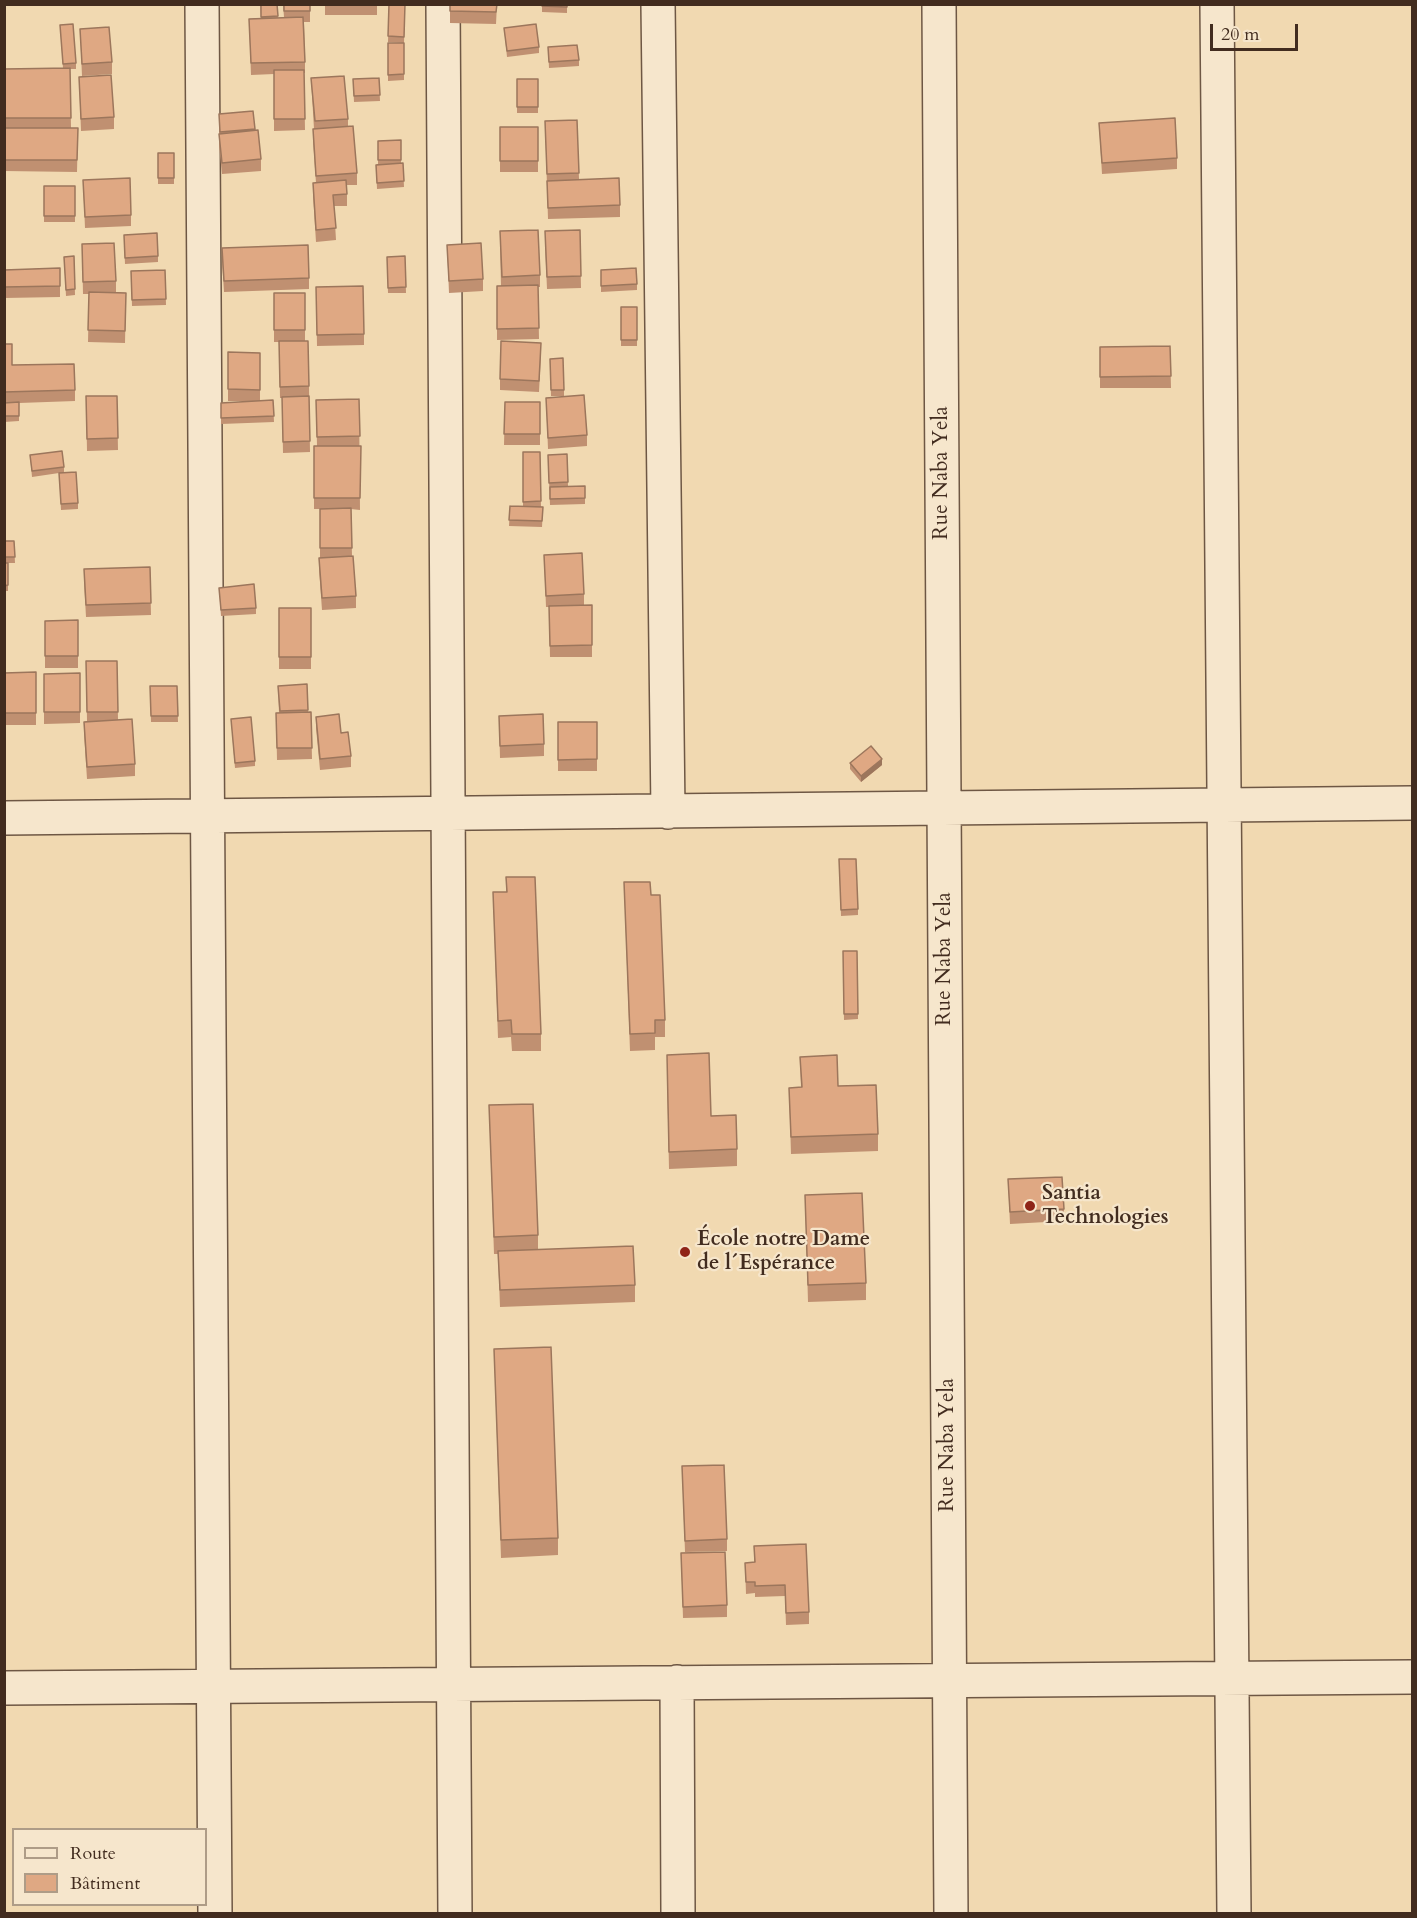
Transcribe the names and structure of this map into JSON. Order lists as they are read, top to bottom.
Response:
{
  "streets": {
    "street": ["Rue Naba Yela"]
  },
  "places": ["Santia Technologies", "École notre Dame de l´Espérance"],
  "legend": ["Route", "Bâtiment"],
  "scale_bar": "20 m"
}
